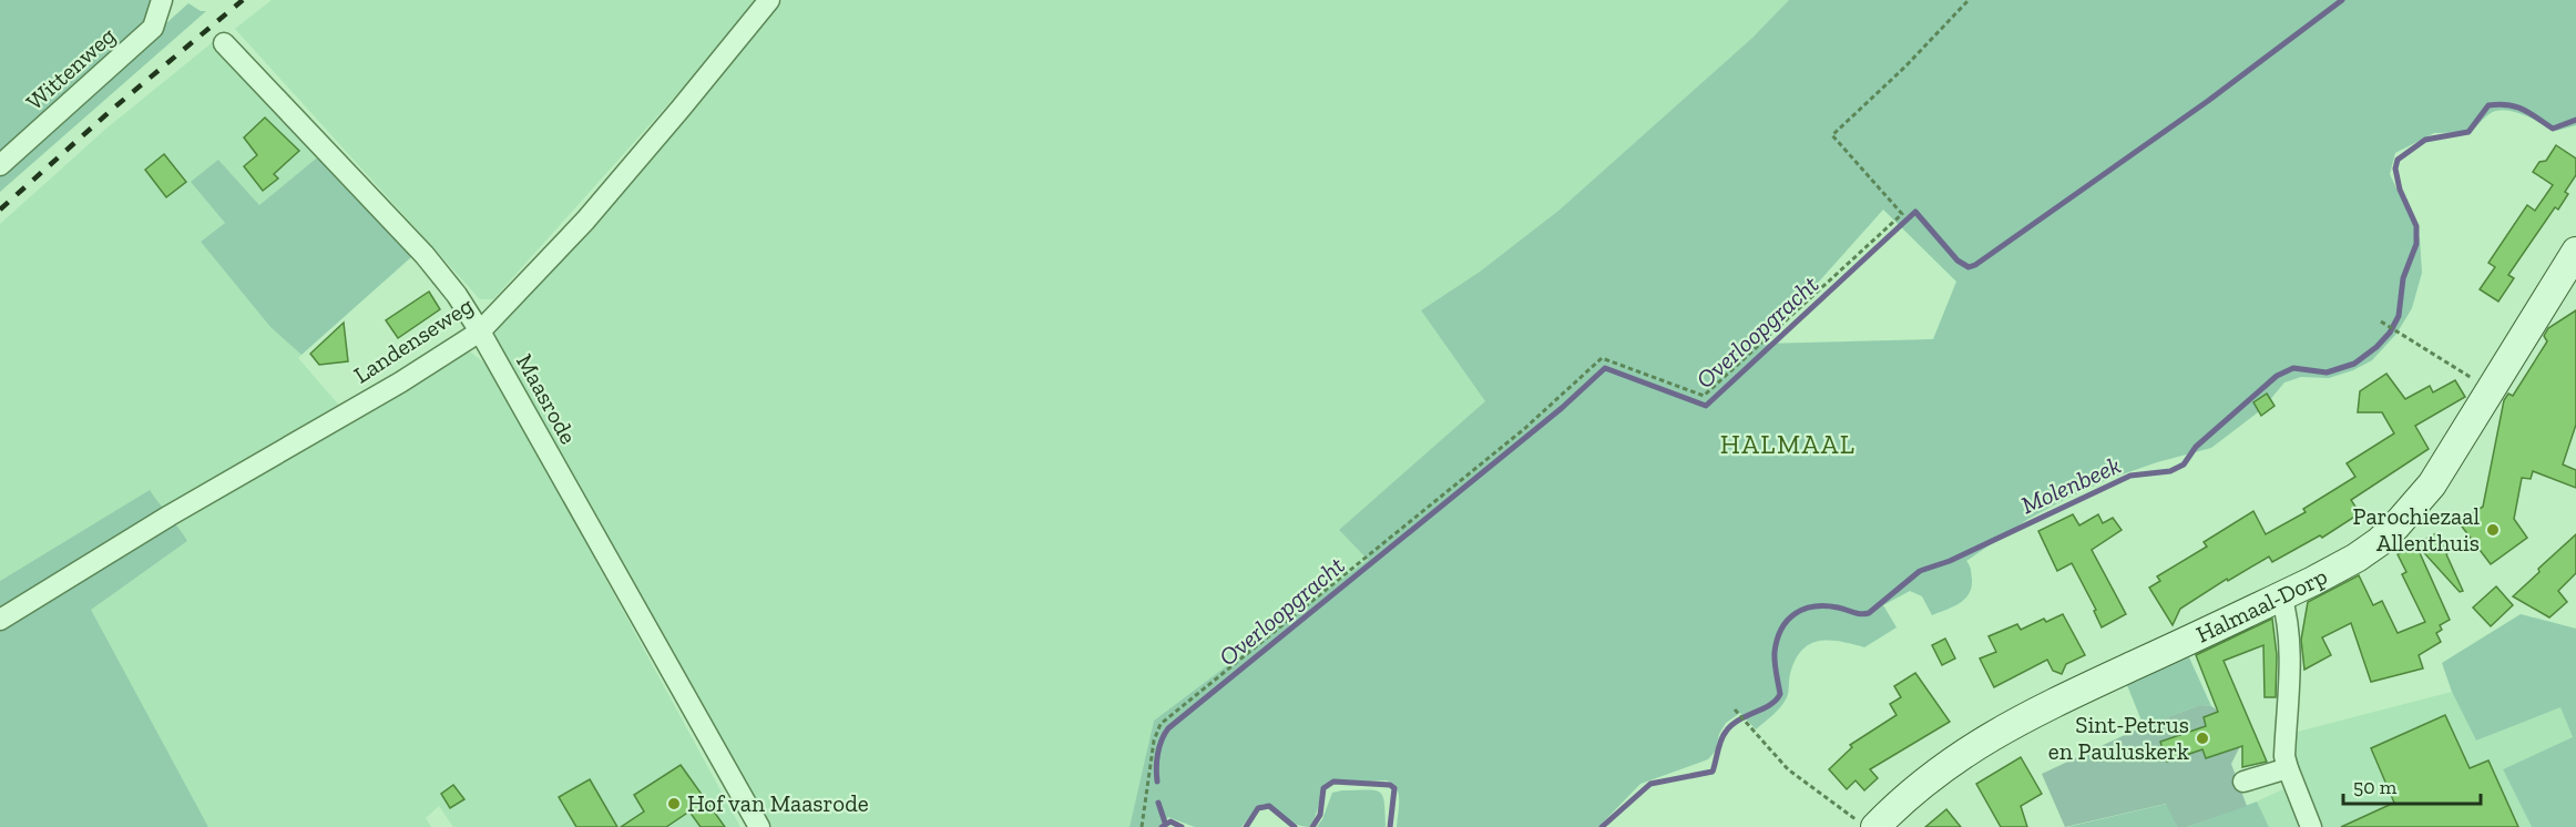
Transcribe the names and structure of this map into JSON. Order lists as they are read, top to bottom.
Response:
{
  "streets": {
    "street": [
      "Wittenweg",
      "Landenseweg",
      "Maasrode",
      "Halmaal-Dorp"
    ]
  },
  "crossings": [
    ["Landenseweg", "Maasrode"]
  ],
  "districts": ["HALMAAL"],
  "water": ["Overloopgracht", "Molenbeek"],
  "places": ["Parochiezaal Allenthuis", "Sint-Petrus en Pauluskerk", "Hof van Maasrode"],
  "scale_bar": "50 m"
}
